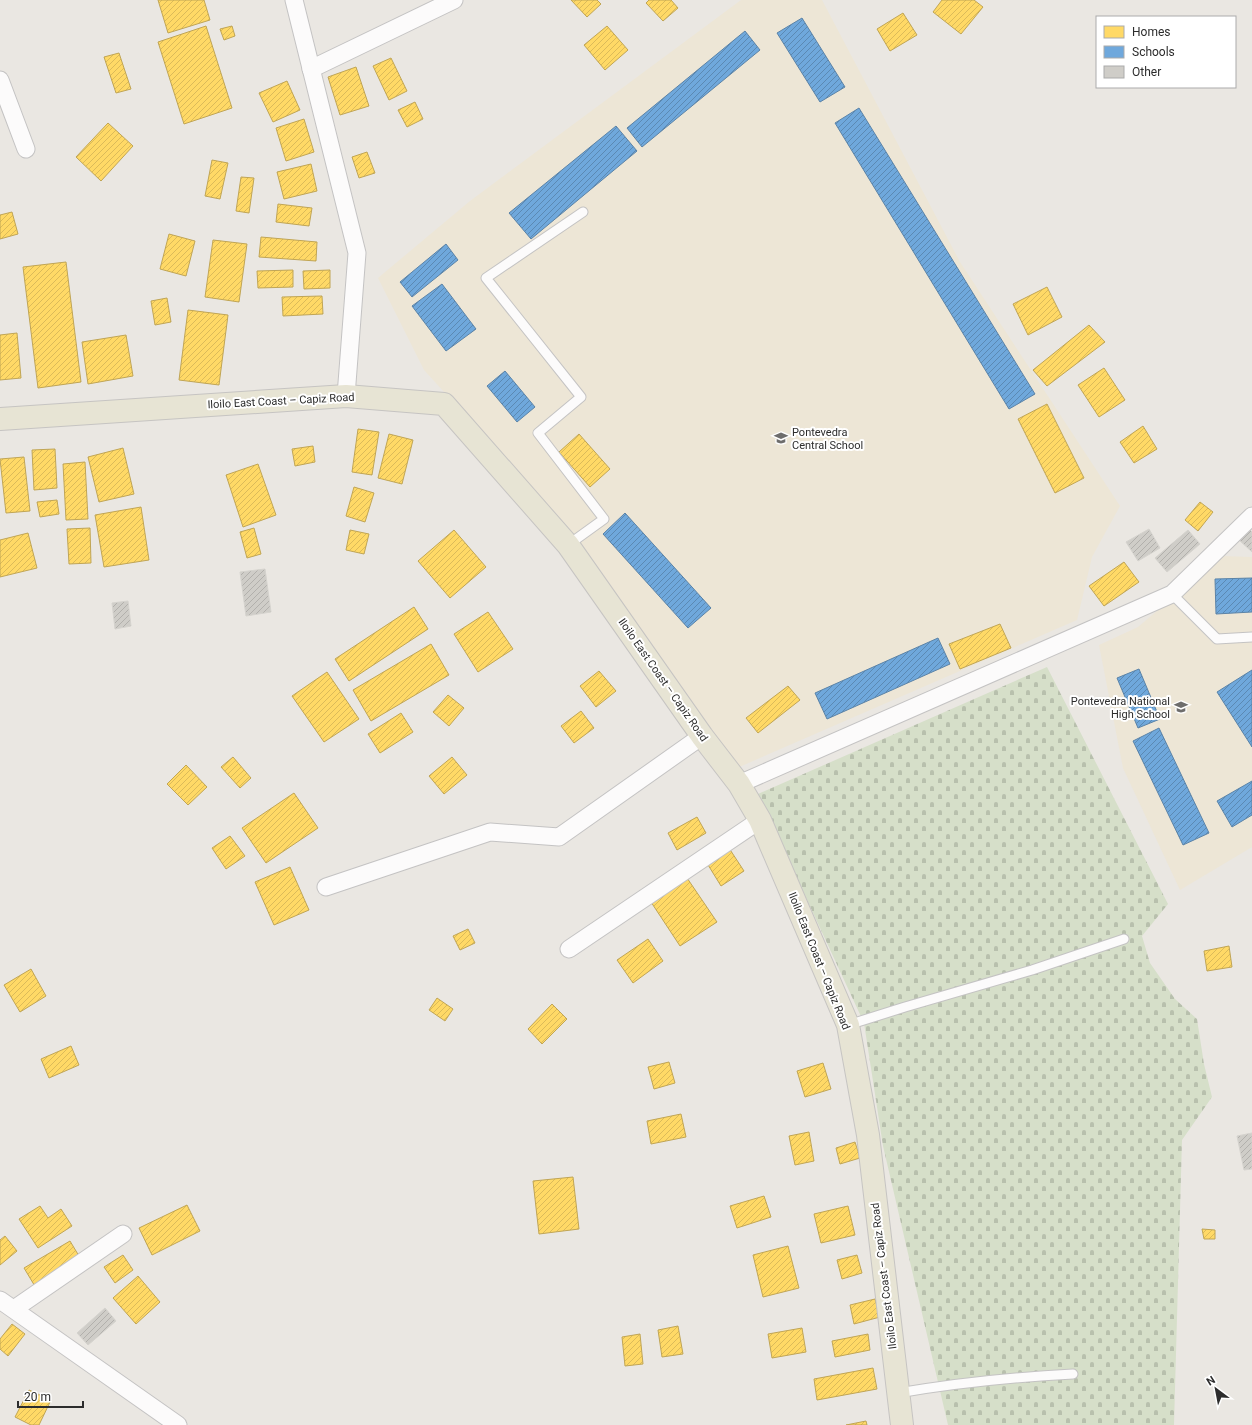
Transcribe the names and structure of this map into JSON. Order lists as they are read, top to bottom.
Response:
{
  "streets": {
    "main road": ["Iloilo East Coast – Capiz Road"]
  },
  "places": {
    "school or university": ["Pontevedra Central School", "Pontevedra National High School"]
  },
  "legend": ["Homes", "Schools", "Other"],
  "scale_bar": "20 m",
  "north": "top left"
}
